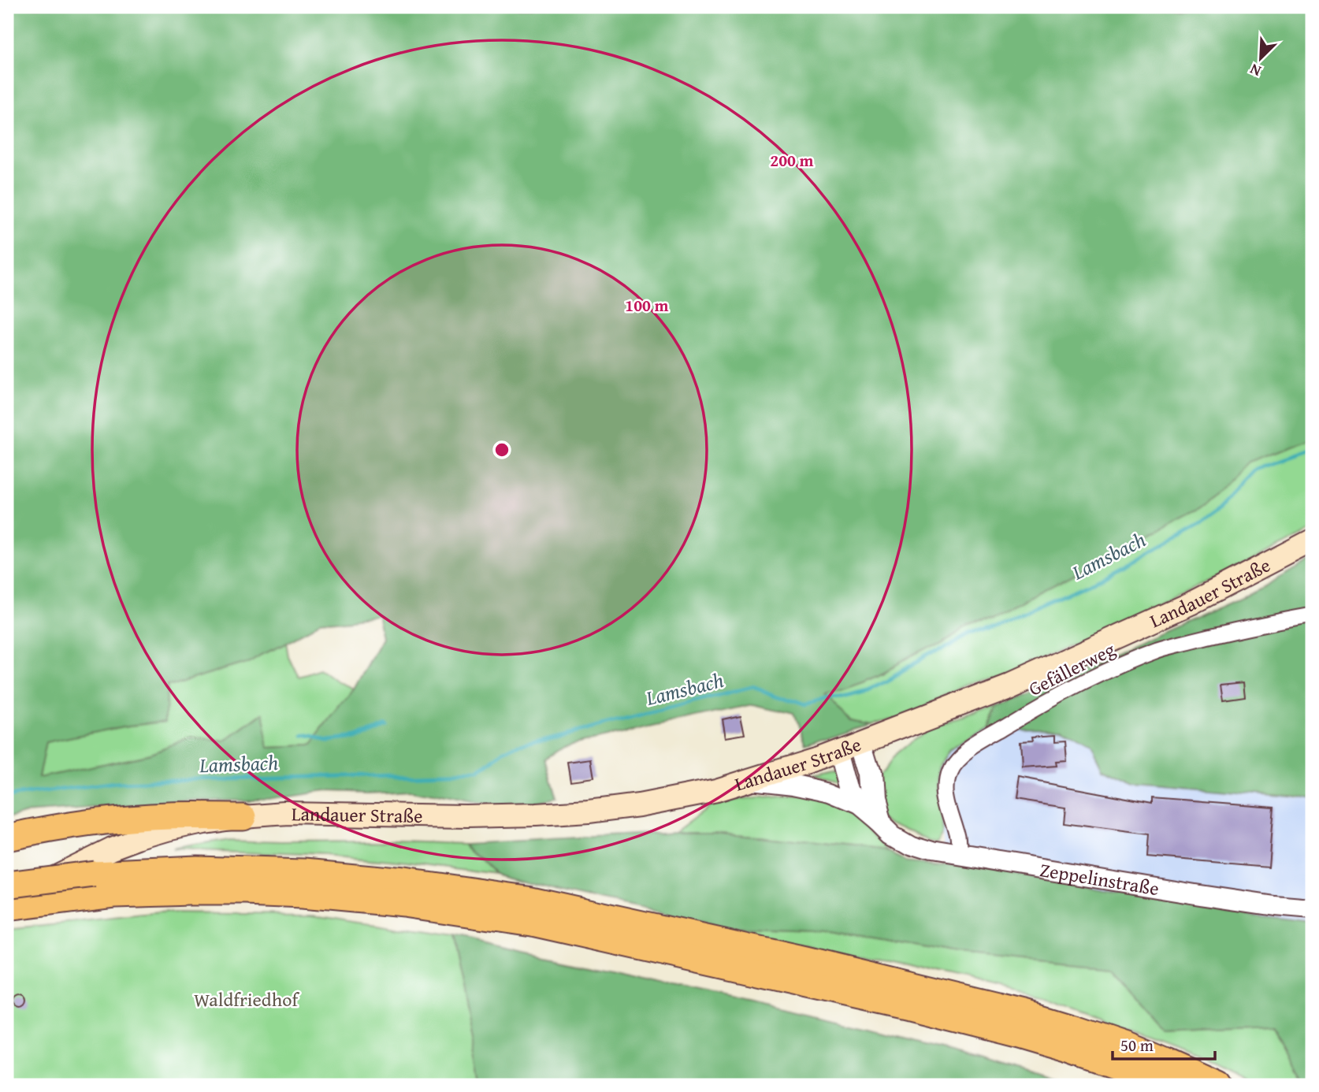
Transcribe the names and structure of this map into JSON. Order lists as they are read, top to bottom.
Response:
{
  "streets": {
    "main road": ["Landauer Straße"],
    "street": ["Gefällerweg", "Zeppelinstraße"]
  },
  "crossings": [
    ["Gefällerweg", "Zeppelinstraße"]
  ],
  "water": ["Lamsbach"],
  "parks": ["Waldfriedhof"],
  "scale_bar": "50 m",
  "north": "bottom left",
  "rings": ["200 m", "100 m"]
}
